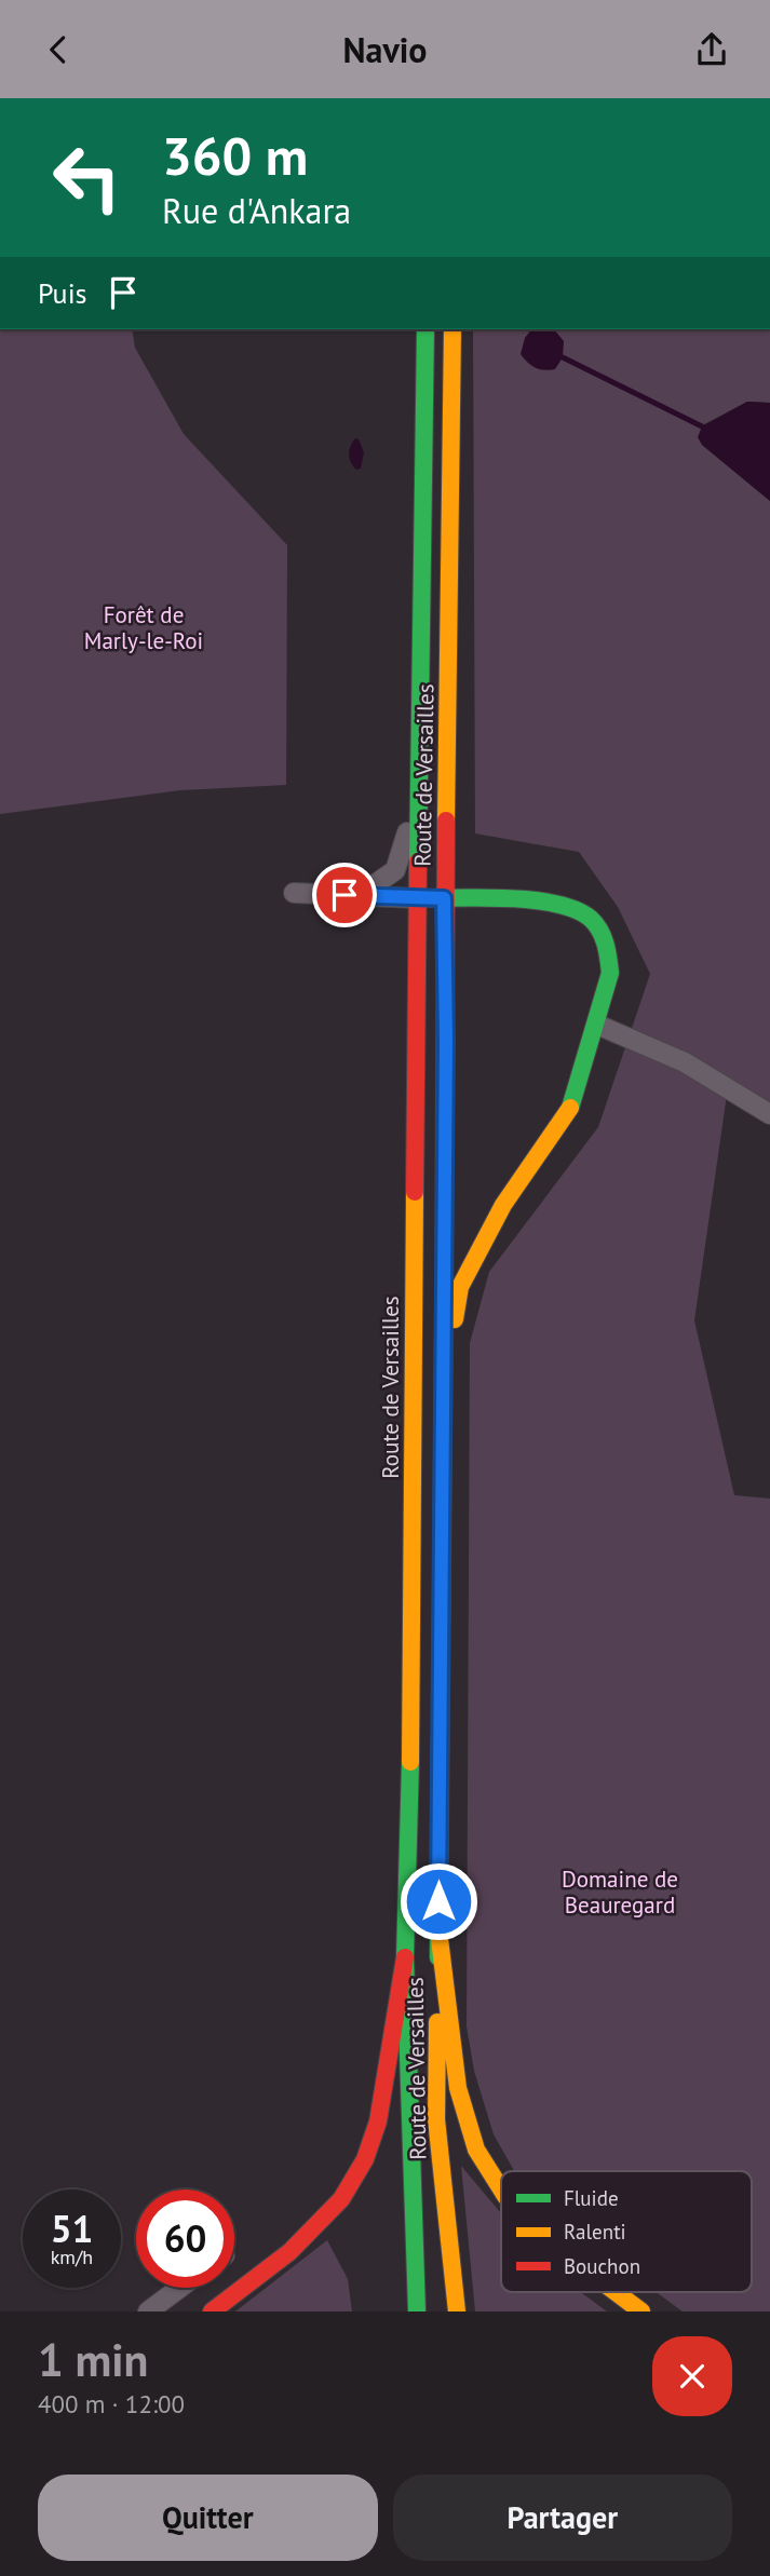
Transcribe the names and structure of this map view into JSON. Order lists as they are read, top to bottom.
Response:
{
  "streets": {
    "main road": ["Route de Versailles"]
  },
  "parks": ["Forêt de Marly-le-Roi", "Domaine de Beauregard"],
  "legend": ["Fluide", "Ralenti", "Bouchon"],
  "page": {
    "header": "Navio",
    "turn": ["360 m", "Rue d'Ankara"],
    "then": "Puis",
    "speed": "51 km/h",
    "limit": "60",
    "heading": ["1 min", "400 m · 12:00"],
    "buttons": ["Quitter", "Partager"]
  }
}
